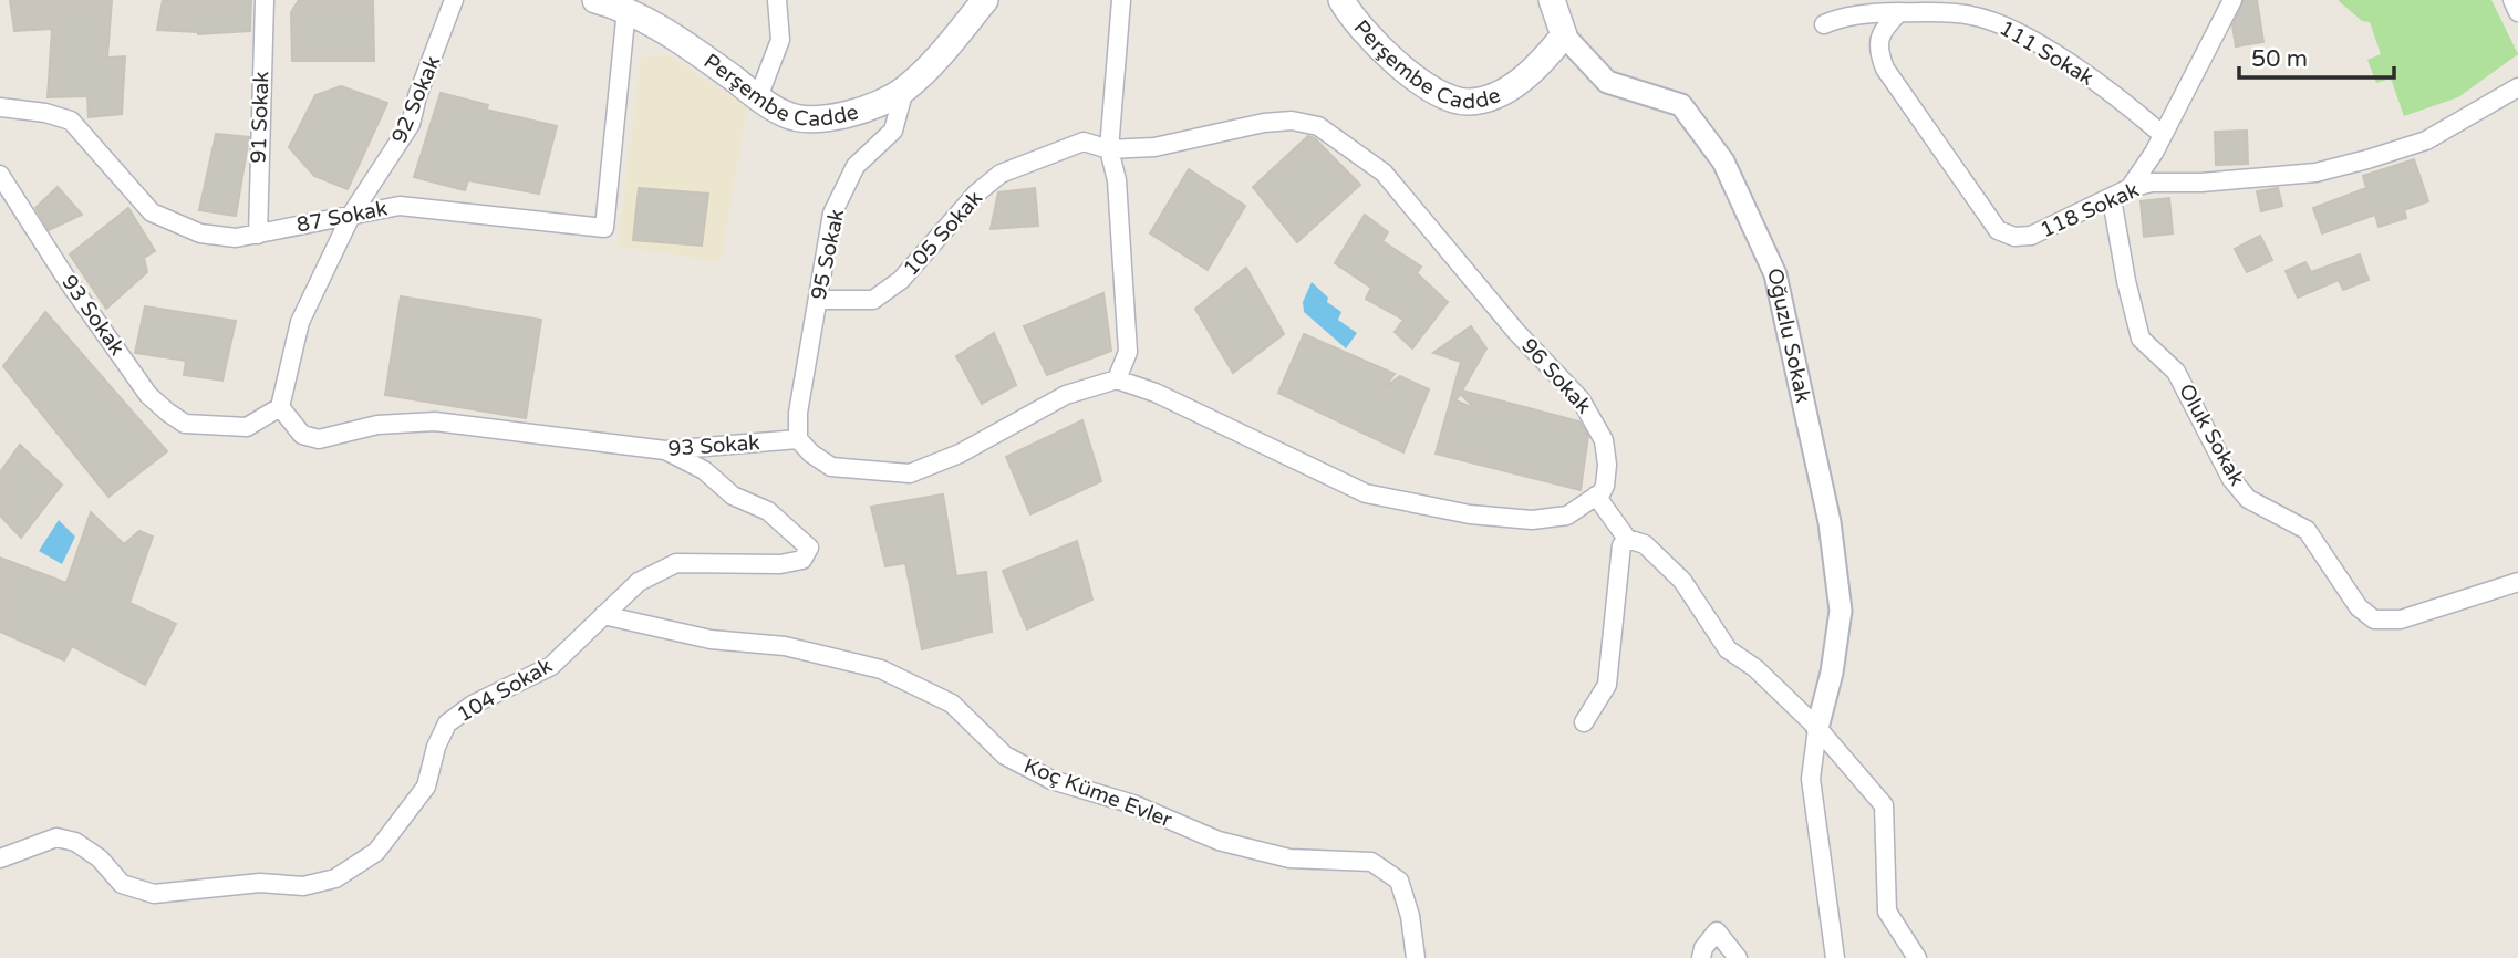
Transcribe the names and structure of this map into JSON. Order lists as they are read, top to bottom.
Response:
{
  "streets": {
    "main road": ["Perşembe Cadde"],
    "street": [
      "111 Sokak",
      "92 Sokak",
      "91 Sokak",
      "118 Sokak",
      "87 Sokak",
      "105 Sokak",
      "95 Sokak",
      "93 Sokak",
      "Oğuzlu Sokak",
      "96 Sokak",
      "Oluk Sokak",
      "104 Sokak",
      "Koç Küme Evler"
    ]
  },
  "crossings": [
    ["Perşembe Cadde", "87 Sokak"],
    ["Perşembe Cadde", "95 Sokak"],
    ["Perşembe Cadde", "Oğuzlu Sokak"],
    ["111 Sokak", "118 Sokak"],
    ["92 Sokak", "87 Sokak"],
    ["92 Sokak", "93 Sokak"],
    ["91 Sokak", "87 Sokak"],
    ["118 Sokak", "Oluk Sokak"],
    ["105 Sokak", "95 Sokak"],
    ["105 Sokak", "96 Sokak"],
    ["95 Sokak", "93 Sokak"],
    ["93 Sokak", "104 Sokak"],
    ["104 Sokak", "Koç Küme Evler"]
  ],
  "scale_bar": "50 m"
}
